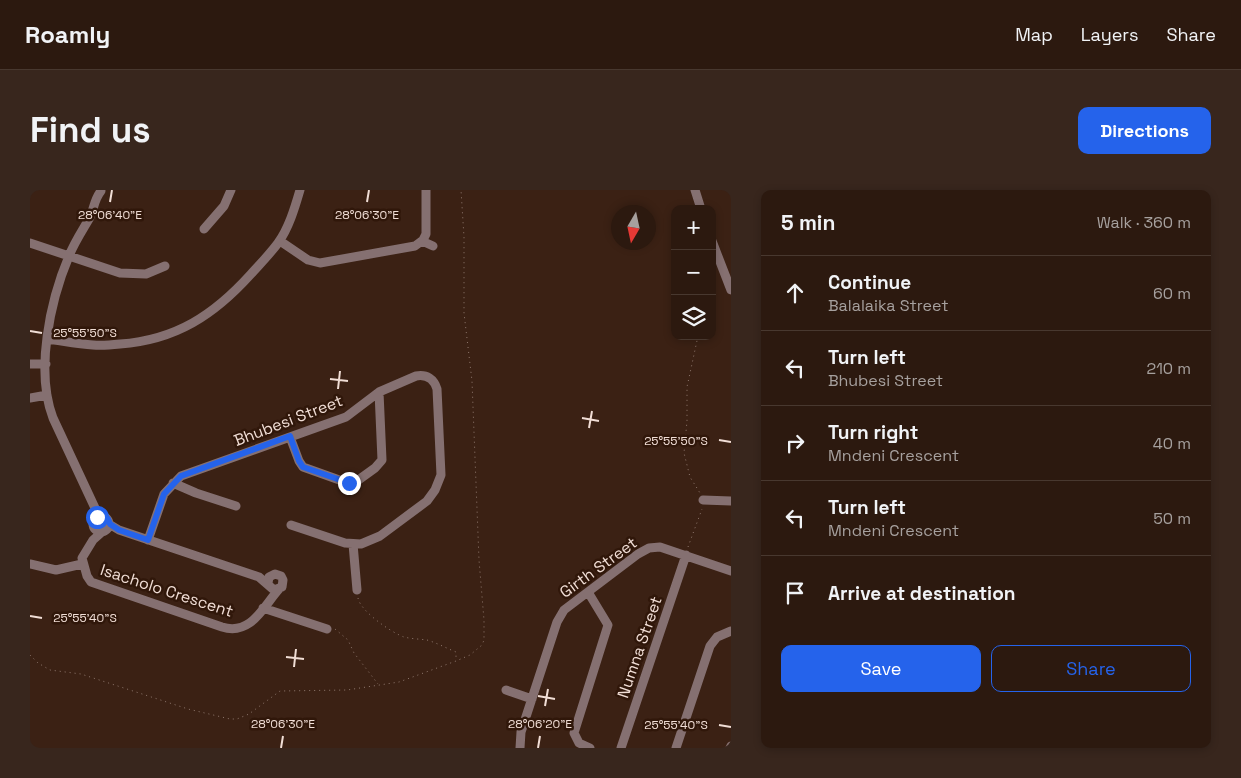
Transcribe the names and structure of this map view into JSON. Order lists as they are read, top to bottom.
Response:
{
  "streets": {
    "street": [
      "Bhubesi Street",
      "Girth Street",
      "Isacholo Crescent",
      "Numna Street"
    ]
  },
  "crossings": [
    ["Bhubesi Street", "Isacholo Crescent"],
    ["Girth Street", "Numna Street"]
  ],
  "north": "bottom",
  "page": {
    "header": "Roamly",
    "nav": ["Map", "Layers", "Share"],
    "buttons": [
      "Directions",
      ["Save", "Share"]
    ],
    "title": "Find us",
    "heading": ["5 min", "Walk · 360 m"],
    "map_buttons": ["+", "−"],
    "list": [
      ["Continue", "Balalaika Street", "60 m"],
      ["Turn left", "Bhubesi Street", "210 m"],
      ["Turn right", "Mndeni Crescent", "40 m"],
      ["Turn left", "Mndeni Crescent", "50 m"],
      "Arrive at destination"
    ]
  },
  "coordinates": [
    "28°06'40\"E",
    "28°06'30\"E",
    "25°55'50\"S",
    "25°55'40\"S",
    "28°06'20\"E"
  ]
}
